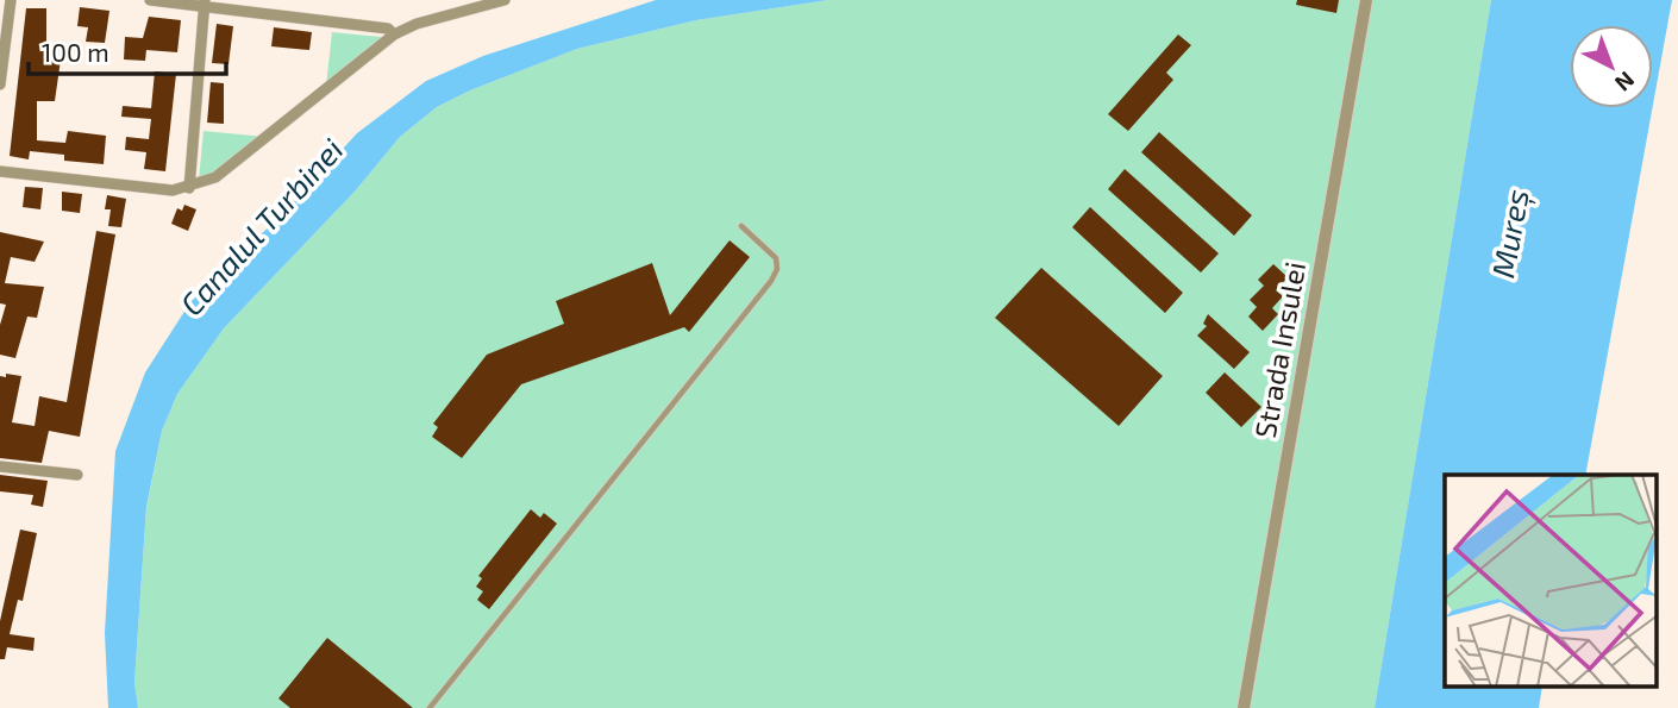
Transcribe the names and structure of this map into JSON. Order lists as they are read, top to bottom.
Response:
{
  "streets": {
    "street": ["Strada Insulei"]
  },
  "water": ["Canalul Turbinei", "Mureș"],
  "scale_bar": "100 m",
  "north": "bottom right"
}
